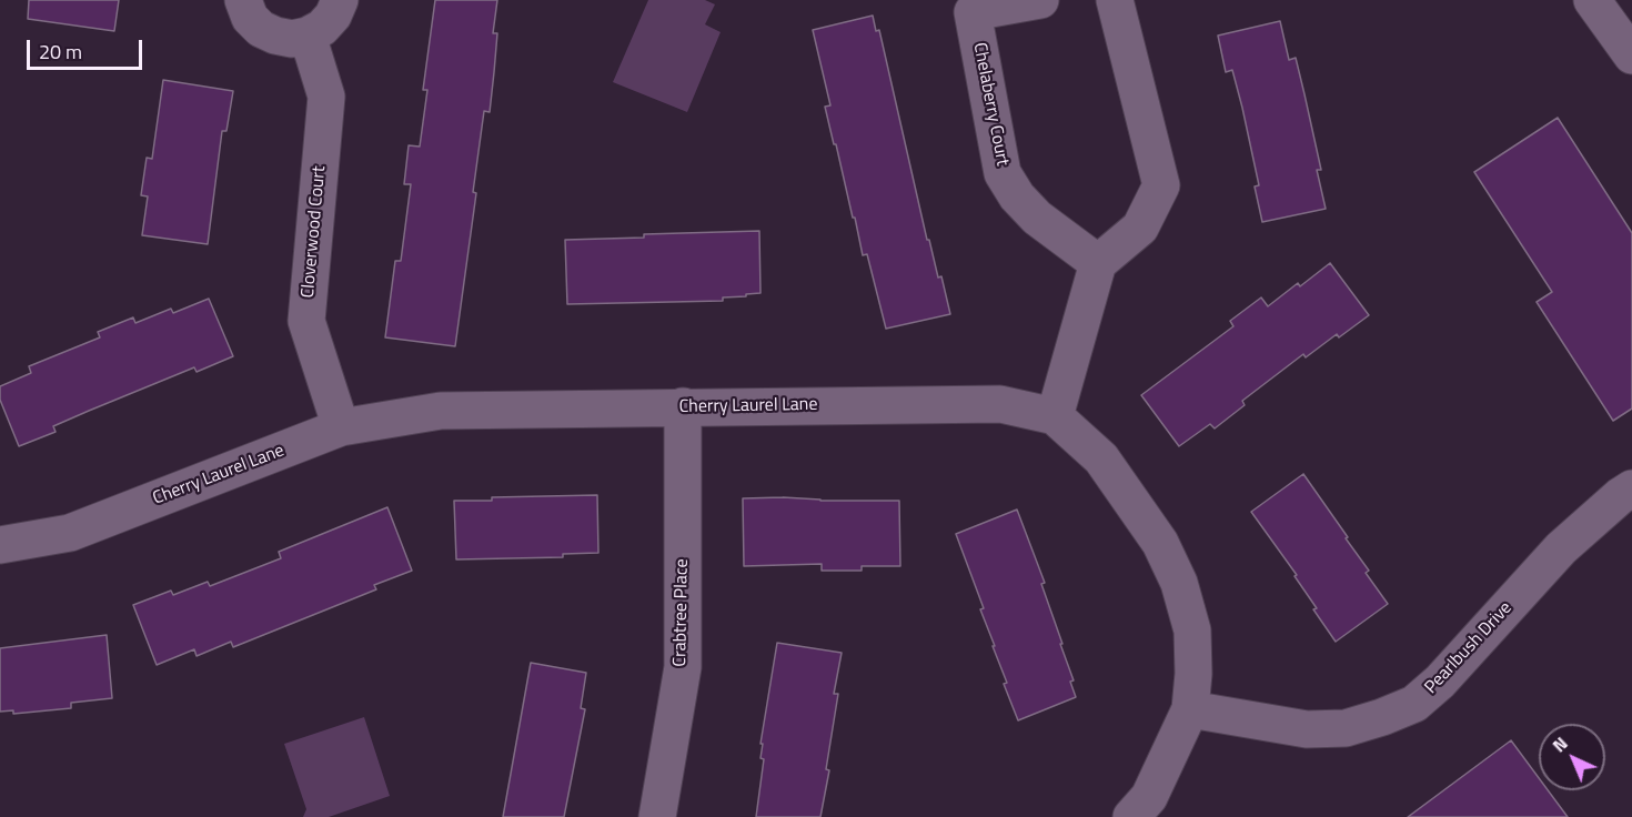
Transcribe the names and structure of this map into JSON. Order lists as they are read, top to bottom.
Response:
{
  "streets": {
    "street": [
      "Chelaberry Court",
      "Cloverwood Court",
      "Cherry Laurel Lane",
      "Crabtree Place",
      "Pearlbush Drive"
    ]
  },
  "crossings": [
    ["Cloverwood Court", "Cherry Laurel Lane"],
    ["Cherry Laurel Lane", "Crabtree Place"],
    ["Cherry Laurel Lane", "Pearlbush Drive"]
  ],
  "scale_bar": "20 m",
  "north": "top left"
}
